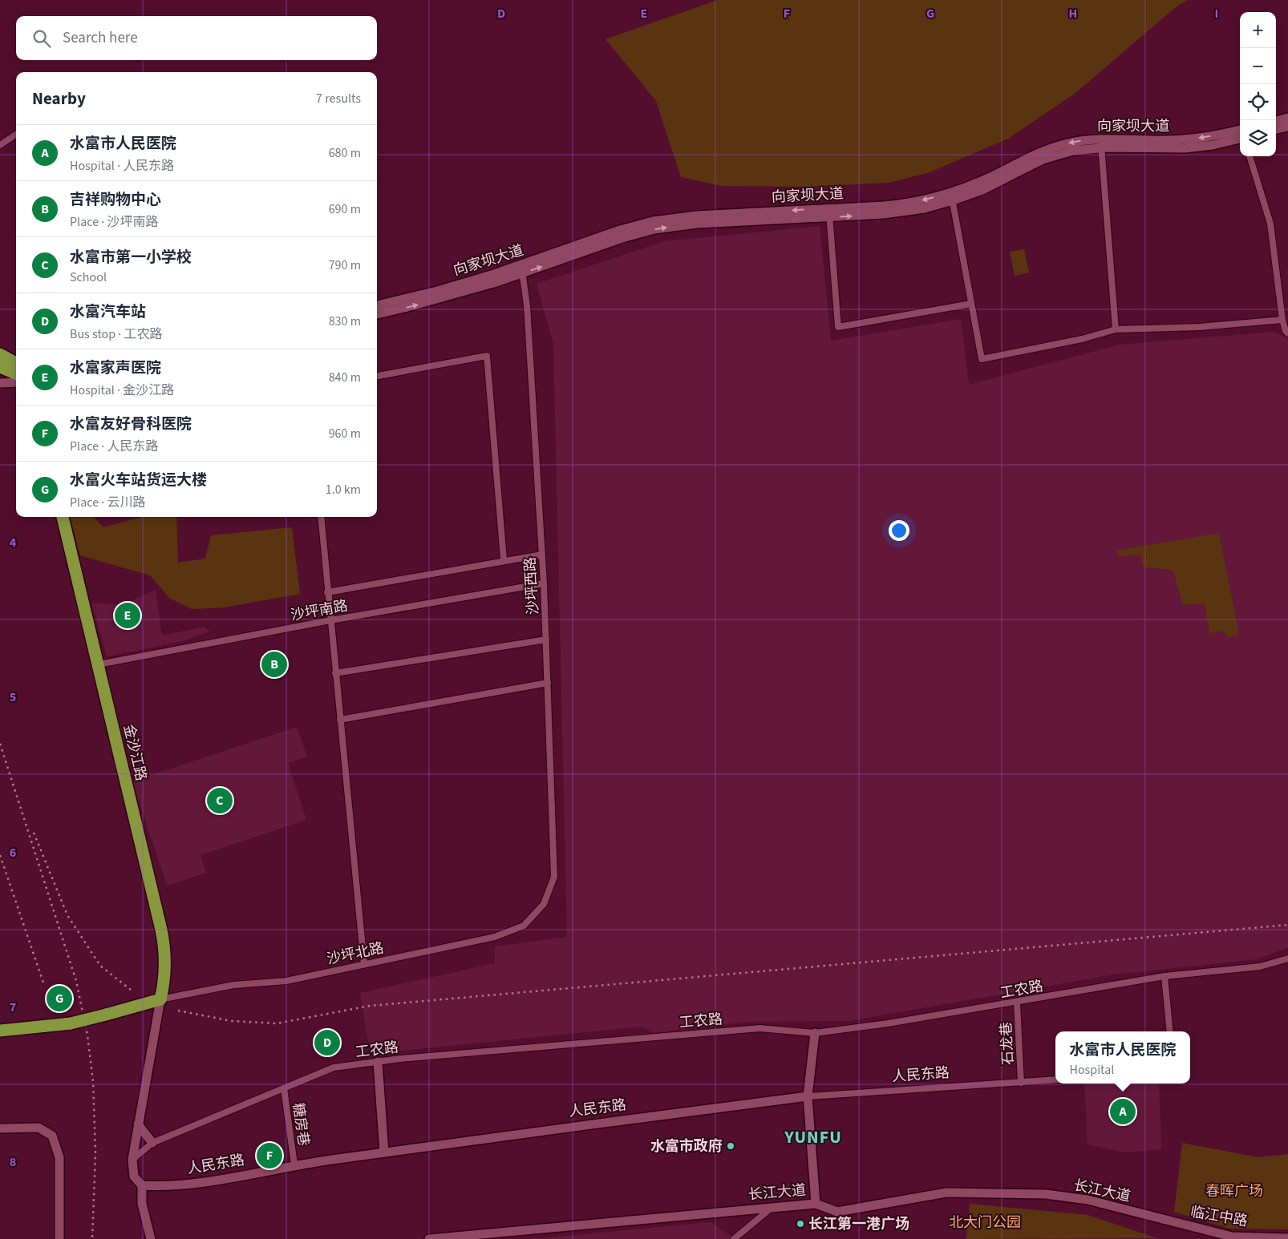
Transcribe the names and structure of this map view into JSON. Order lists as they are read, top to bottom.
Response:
{
  "streets": {
    "highway": ["金沙江路"],
    "main road": [
      "向家坝大道",
      "人民东路",
      "长江大道",
      "临江中路"
    ],
    "street": [
      "沙坪西路",
      "沙坪南路",
      "沙坪北路",
      "工农路",
      "石龙巷",
      "糖房巷"
    ]
  },
  "crossings": [
    ["向家坝大道", "沙坪西路"],
    ["沙坪西路", "沙坪南路"],
    ["沙坪西路", "沙坪北路"],
    ["沙坪南路", "金沙江路"],
    ["金沙江路", "沙坪北路"],
    ["工农路", "石龙巷"],
    ["工农路", "糖房巷"],
    ["石龙巷", "人民东路"],
    ["人民东路", "糖房巷"],
    ["长江大道", "临江中路"]
  ],
  "districts": ["YUNFU"],
  "parks": ["春晖广场", "北大门公园"],
  "places": ["水富市政府", "长江第一港广场"],
  "page": {
    "map_buttons": ["+", "−"],
    "search": "Search here",
    "heading": ["Nearby", "7 results"],
    "list": [
      {
        "mark": "A",
        "name": "水富市人民医院",
        "note": "Hospital · 人民东路",
        "value": "680 m"
      },
      {
        "mark": "B",
        "name": "吉祥购物中心",
        "note": "Place · 沙坪南路",
        "value": "690 m"
      },
      {
        "mark": "C",
        "name": "水富市第一小学校",
        "note": "School",
        "value": "790 m"
      },
      {
        "mark": "D",
        "name": "水富汽车站",
        "note": "Bus stop · 工农路",
        "value": "830 m"
      },
      {
        "mark": "E",
        "name": "水富家声医院",
        "note": "Hospital · 金沙江路",
        "value": "840 m"
      },
      {
        "mark": "F",
        "name": "水富友好骨科医院",
        "note": "Place · 人民东路",
        "value": "960 m"
      },
      {
        "mark": "G",
        "name": "水富火车站货运大楼",
        "note": "Place · 云川路",
        "value": "1.0 km"
      }
    ],
    "pins": [
      "E",
      "B",
      "C",
      "G",
      "D",
      "A",
      "F"
    ],
    "popup": ["水富市人民医院", "Hospital"]
  },
  "grid": {
    "columns": [
      "D",
      "E",
      "F",
      "G",
      "H",
      "I"
    ],
    "rows": [
      "4",
      "5",
      "6",
      "7",
      "8"
    ]
  }
}
